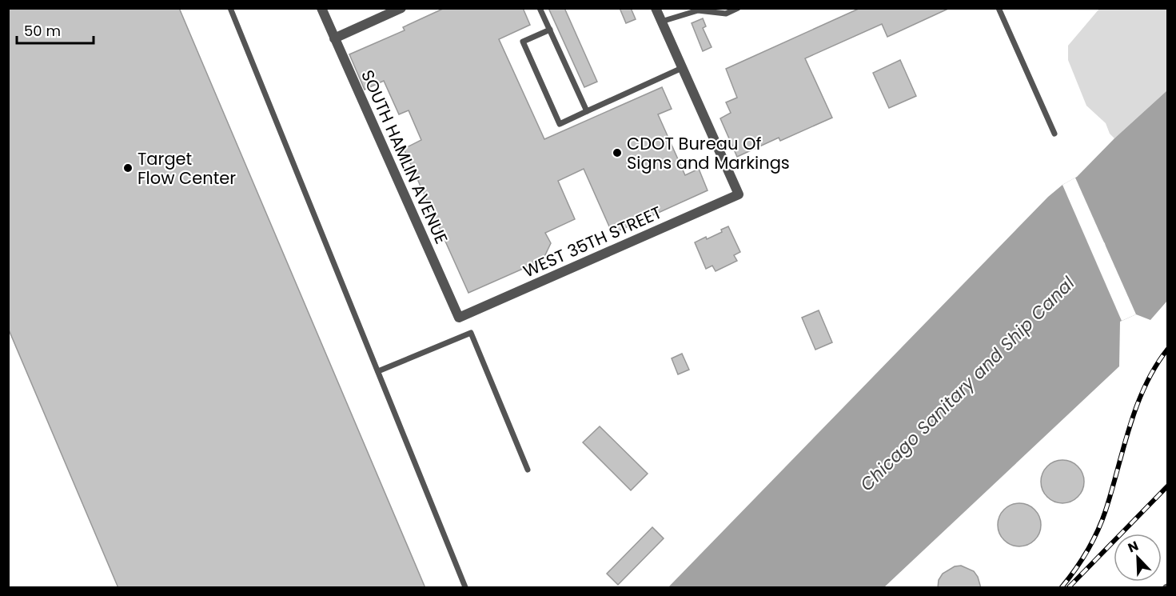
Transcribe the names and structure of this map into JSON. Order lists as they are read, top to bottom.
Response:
{
  "streets": {
    "street": ["SOUTH HAMLIN AVENUE", "WEST 35TH STREET"]
  },
  "crossings": [
    ["SOUTH HAMLIN AVENUE", "WEST 35TH STREET"]
  ],
  "water": ["Chicago Sanitary and Ship Canal"],
  "places": ["CDOT Bureau Of Signs and Markings", "Target Flow Center"],
  "scale_bar": "50 m",
  "north": "top left"
}
